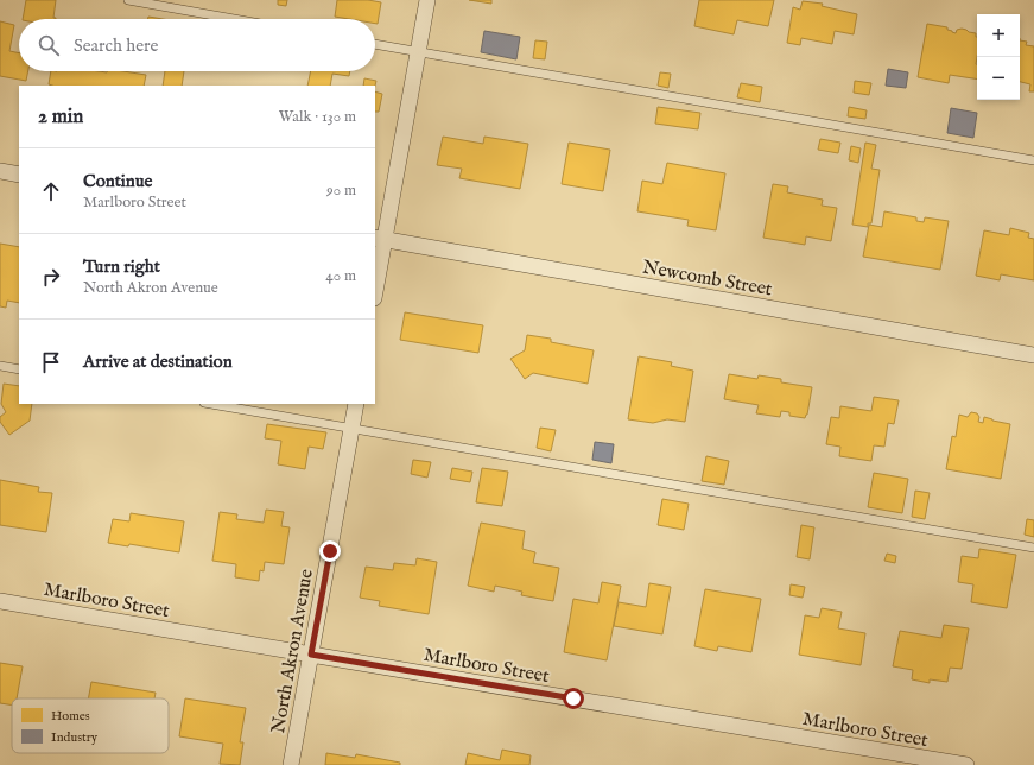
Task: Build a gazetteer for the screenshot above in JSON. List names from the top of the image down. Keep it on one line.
{"streets":{"street":["Newcomb Street","Marlboro Street","North Akron Avenue"]},"crossings":[["Marlboro Street","North Akron Avenue"]],"legend":["Homes","Industry"],"page":{"map_buttons":["+","−"],"search":"Search here","heading":["2 min","Walk · 130 m"],"list":[["Continue","Marlboro Street","90 m"],["Turn right","North Akron Avenue","40 m"],"Arrive at destination"]}}
